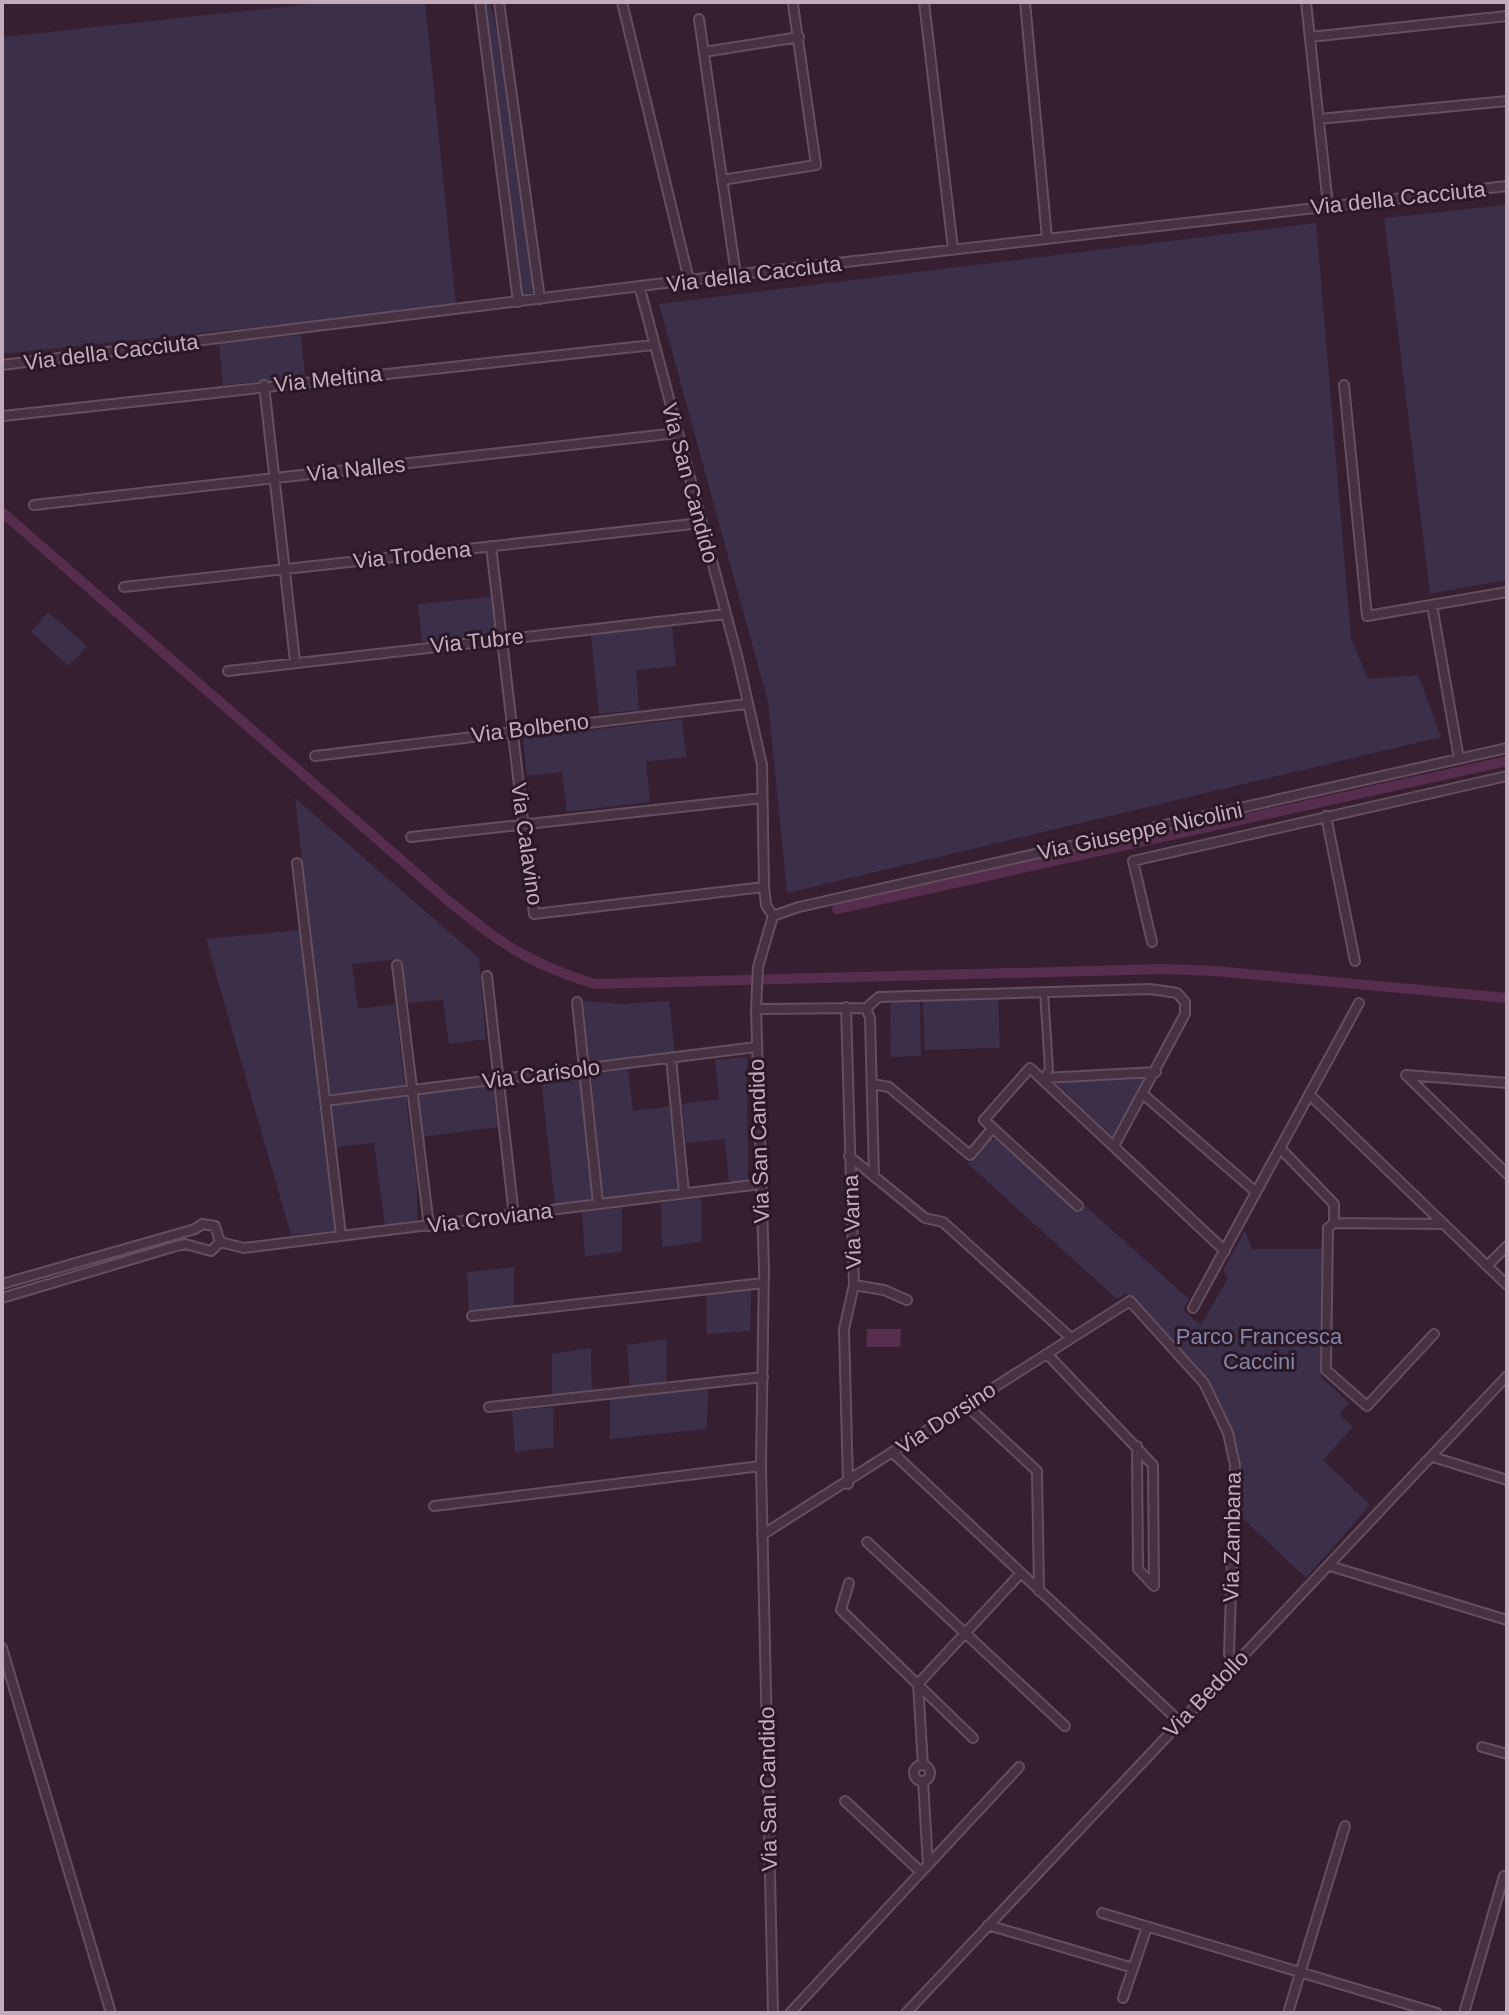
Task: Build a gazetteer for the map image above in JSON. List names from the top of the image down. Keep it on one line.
{"streets":{"street":["Via della Cacciuta","Via Meltina","Via Nalles","Via San Candido","Via Trodena","Via Tubre","Via Bolbeno","Via Giuseppe Nicolini","Via Calavino","Via Carisolo","Via Croviana","Via Varna","Via Dorsino","Via Zambana","Via Bedollo"]},"crossings":[["Via della Cacciuta","Via San Candido"],["Via Meltina","Via San Candido"],["Via Nalles","Via San Candido"],["Via San Candido","Via Trodena"],["Via San Candido","Via Tubre"],["Via San Candido","Via Bolbeno"],["Via San Candido","Via Giuseppe Nicolini"],["Via San Candido","Via Calavino"],["Via San Candido","Via Carisolo"],["Via San Candido","Via Croviana"],["Via San Candido","Via Dorsino"],["Via Trodena","Via Calavino"],["Via Tubre","Via Calavino"],["Via Bolbeno","Via Calavino"],["Via Varna","Via Dorsino"],["Via Dorsino","Via Zambana"],["Via Zambana","Via Bedollo"]],"parks":["Parco Francesca Caccini"]}
